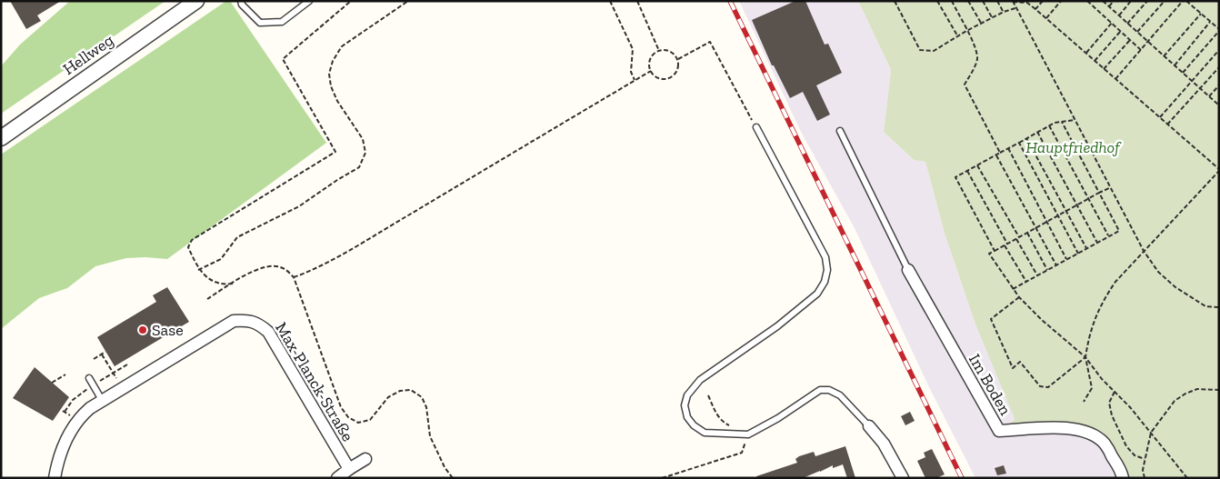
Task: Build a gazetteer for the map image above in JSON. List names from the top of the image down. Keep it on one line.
{"streets":{"street":["Hellweg","Max-Planck-Straße","Im Boden"]},"parks":["Hauptfriedhof"],"places":["Sase"]}
